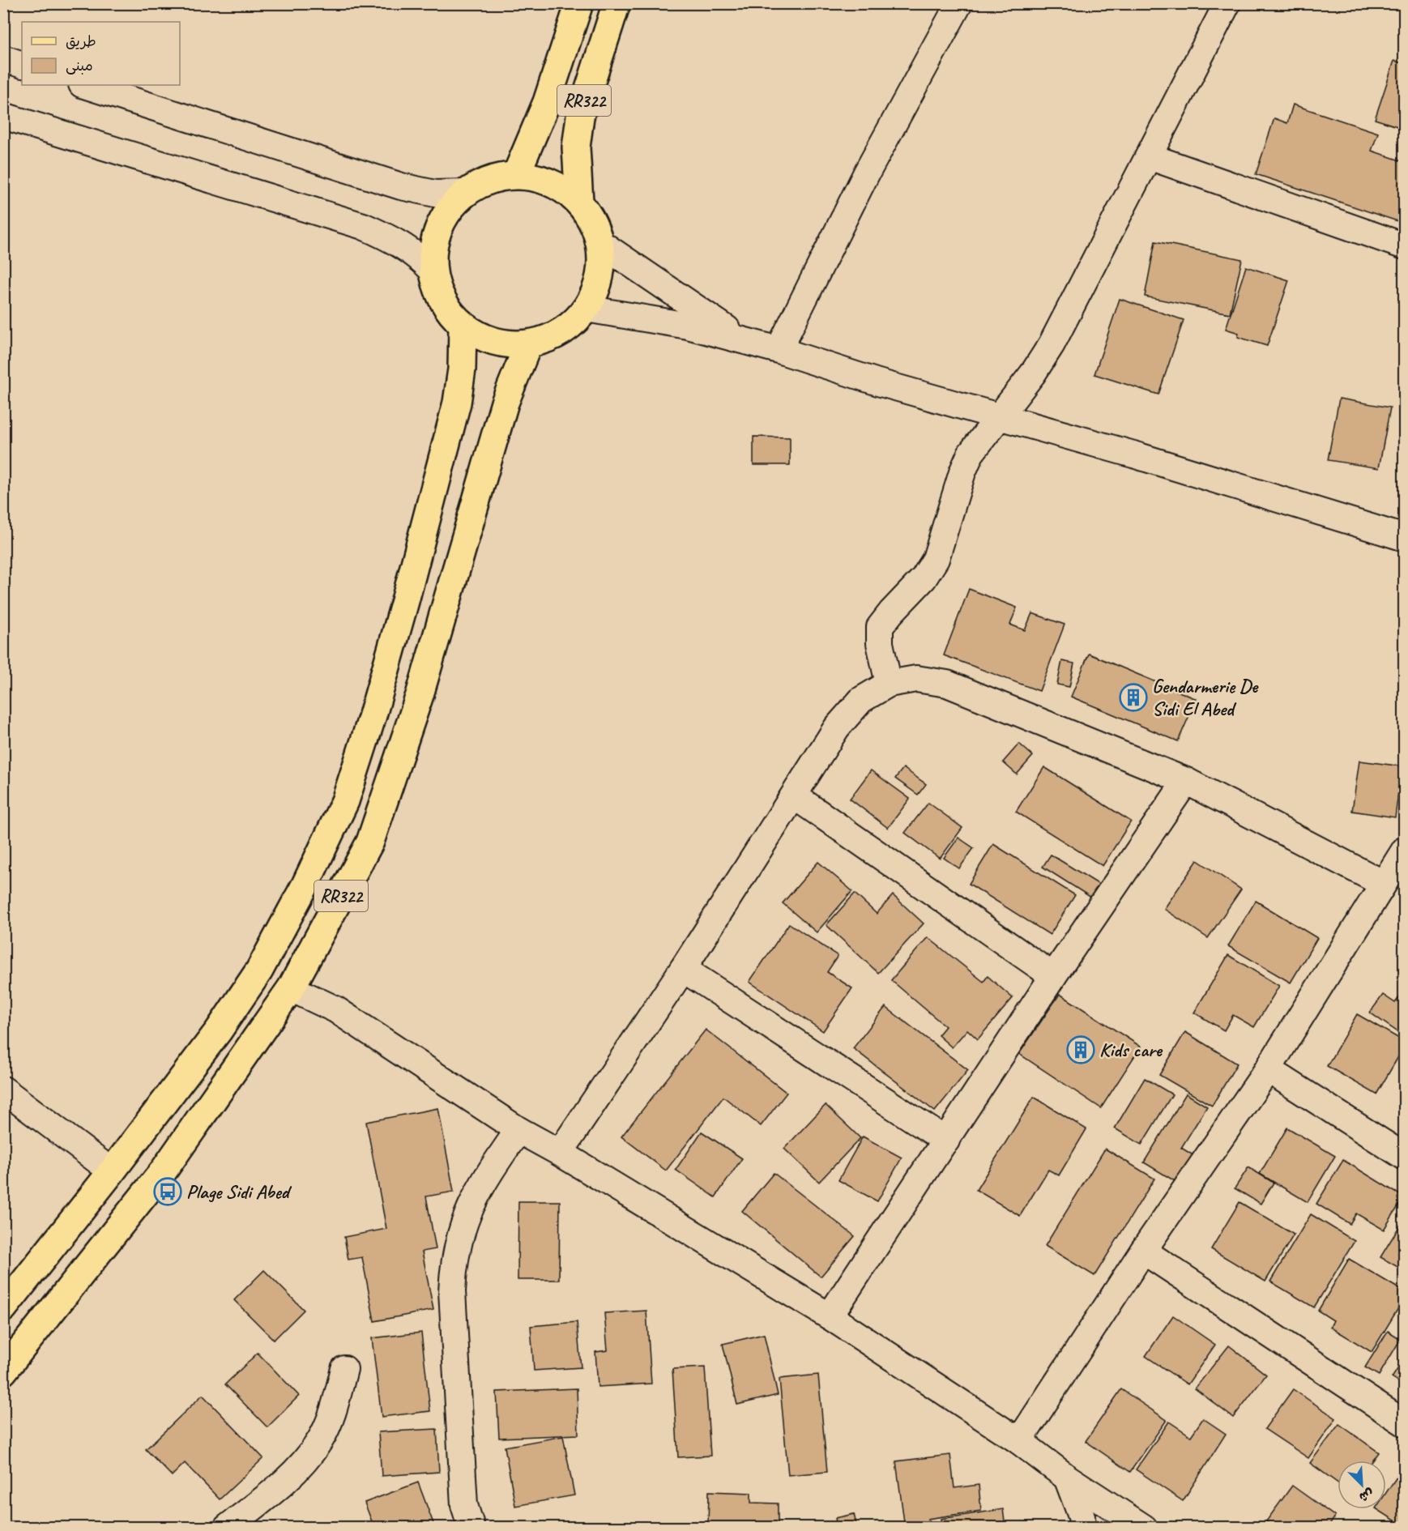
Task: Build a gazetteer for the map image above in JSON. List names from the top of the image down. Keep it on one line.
{"streets":{"main road":["RR322"]},"places":{"building":["Gendarmerie De Sidi El Abed","Kids care"],"bus stop":["Plage Sidi Abed"]},"legend":["طريق","مبنى"],"north":"bottom right"}
